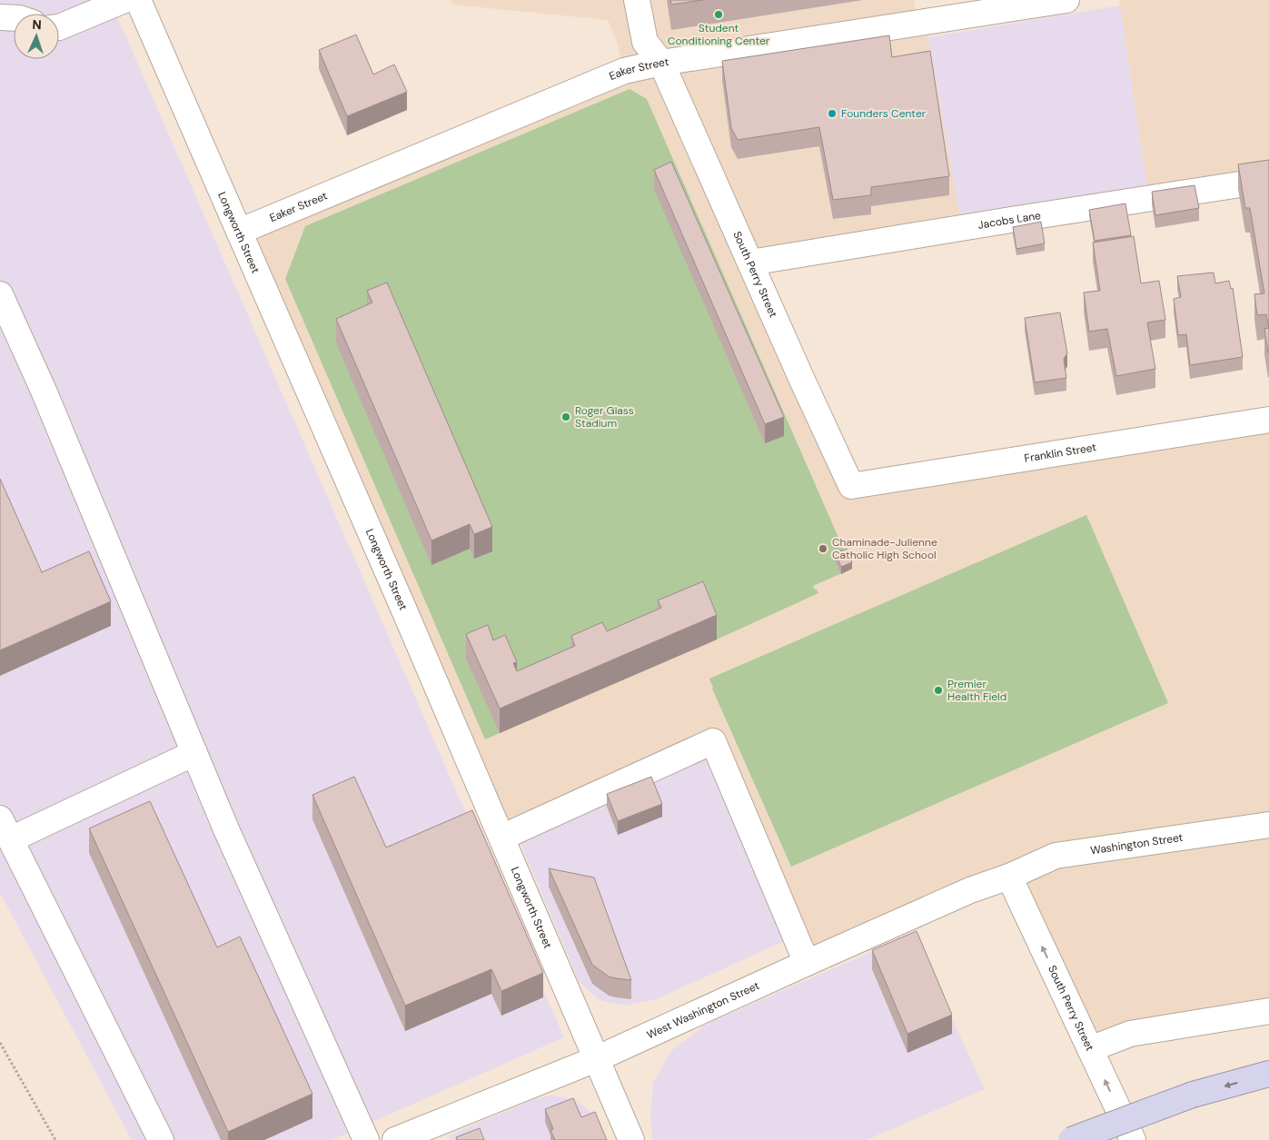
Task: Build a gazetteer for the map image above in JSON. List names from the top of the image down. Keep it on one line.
{"streets":{"street":["Eaker Street","Jacobs Lane","Longworth Street","South Perry Street","Franklin Street","Washington Street","West Washington Street"]},"crossings":[["Eaker Street","Longworth Street"],["Eaker Street","South Perry Street"],["Jacobs Lane","South Perry Street"],["Longworth Street","West Washington Street"],["South Perry Street","Franklin Street"],["South Perry Street","Washington Street"],["South Perry Street","West Washington Street"],["Washington Street","West Washington Street"]],"one_way":["South Perry Street"],"places":["Student Conditioning Center","Founders Center","Roger Glass Stadium","Chaminade-Julienne Catholic High School","Premier Health Field"],"north":"top"}
